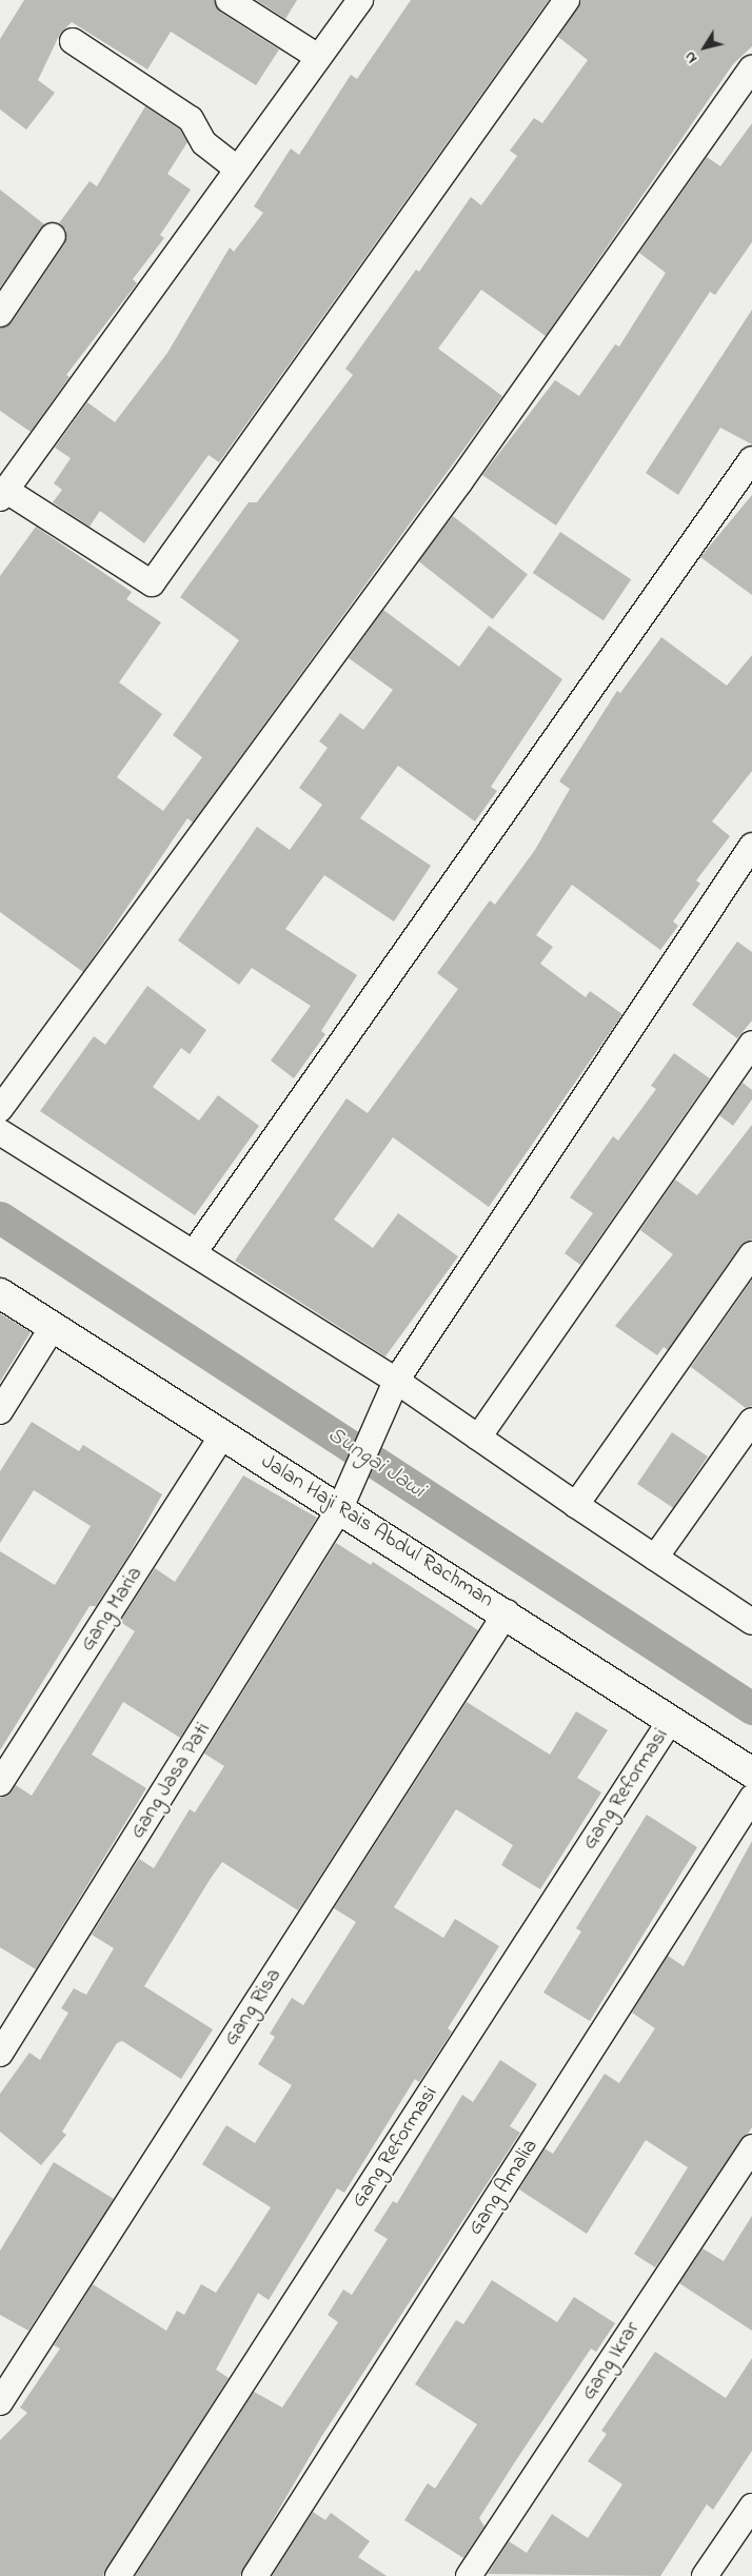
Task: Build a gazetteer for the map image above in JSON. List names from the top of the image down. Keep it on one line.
{"streets":{"street":["Jalan Haji Rais Abdul Rachman","Gang Maria","Gang Jasa Pati","Gang Reformasi","Gang Risa","Gang Amalia","Gang Ikrar"]},"crossings":[["Jalan Haji Rais Abdul Rachman","Gang Maria"],["Jalan Haji Rais Abdul Rachman","Gang Jasa Pati"],["Jalan Haji Rais Abdul Rachman","Gang Reformasi"],["Jalan Haji Rais Abdul Rachman","Gang Risa"]],"water":["Sungai Jawi"],"north":"bottom left"}
